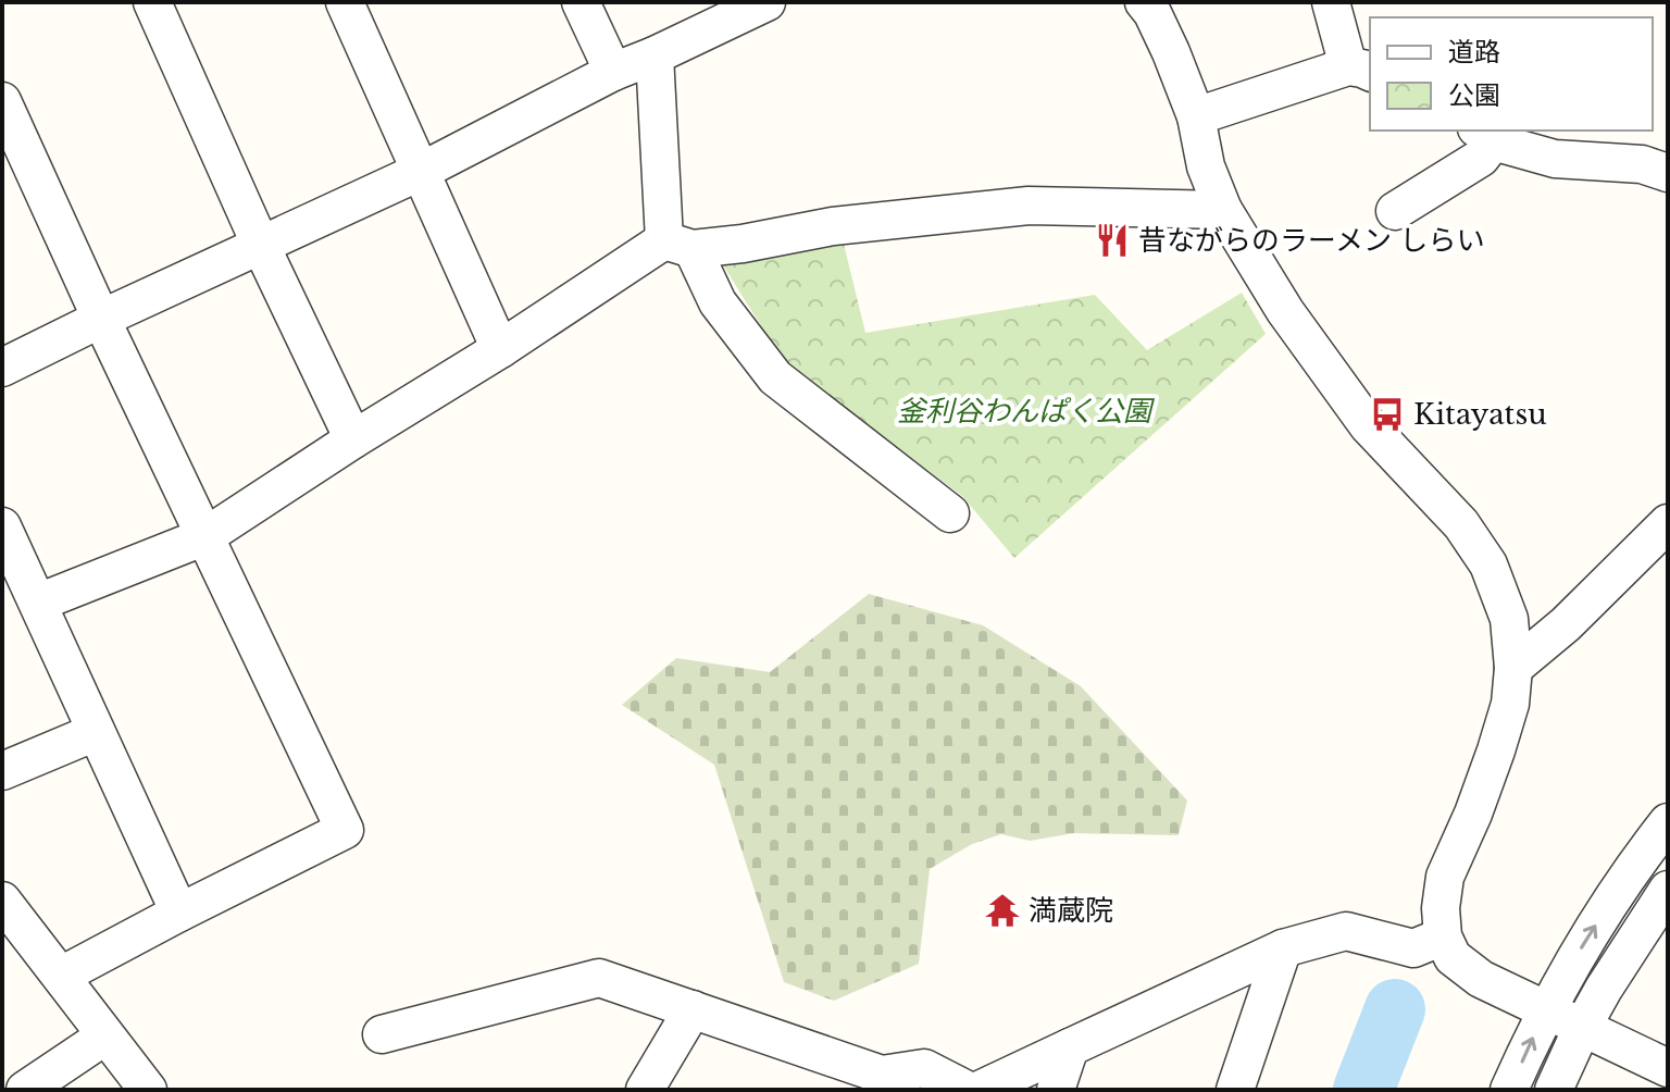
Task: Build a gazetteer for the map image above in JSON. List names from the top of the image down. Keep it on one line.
{"parks":["釜利谷わんぱく公園"],"places":{"restaurant":["昔ながらのラーメン しらい"],"bus stop":["Kitayatsu"],"temple":["満蔵院"]},"legend":["道路","公園"]}
